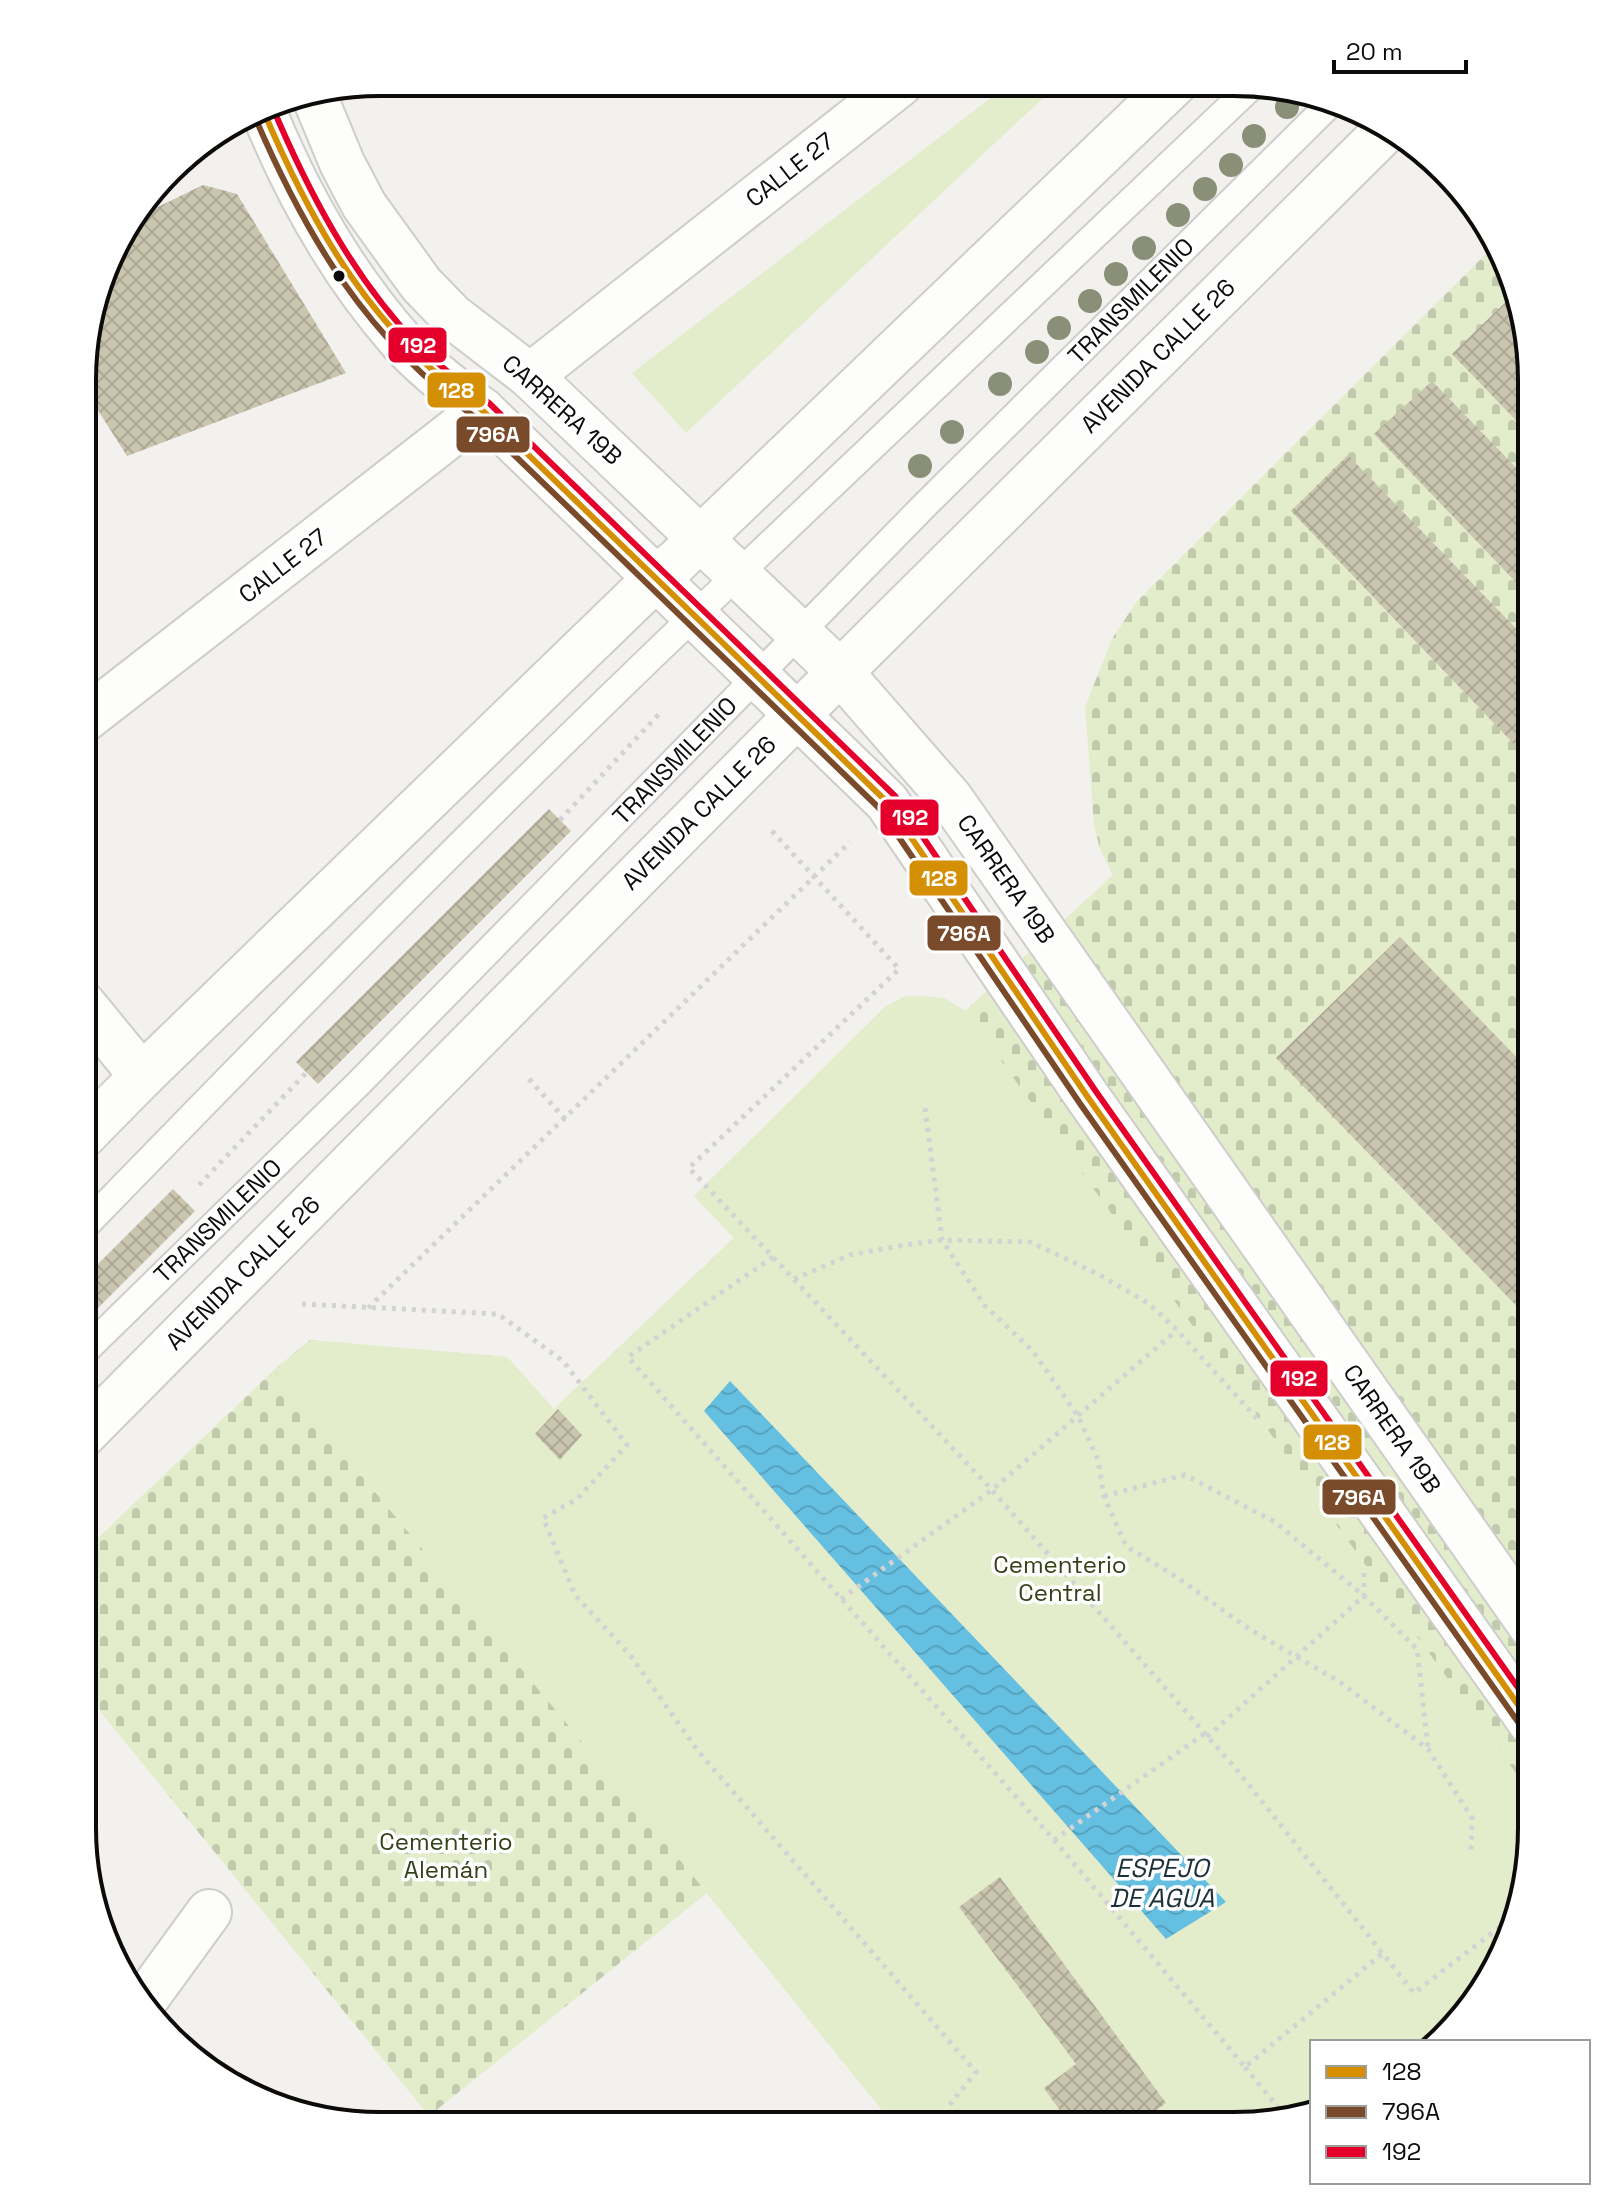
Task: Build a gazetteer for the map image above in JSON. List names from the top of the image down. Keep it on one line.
{"streets":{"main road":["CALLE 27","AVENIDA CALLE 26","CARRERA 19B"],"lane":["TRANSMILENIO"]},"crossings":[["CALLE 27","CARRERA 19B"],["TRANSMILENIO","CARRERA 19B"],["AVENIDA CALLE 26","CARRERA 19B"]],"water":["ESPEJO DE AGUA"],"parks":["Cementerio Central","Cementerio Alemán"],"lines":["transit line 192","transit line 128","transit line 796A"],"legend":["128","796A","192"],"scale_bar":"20 m"}
